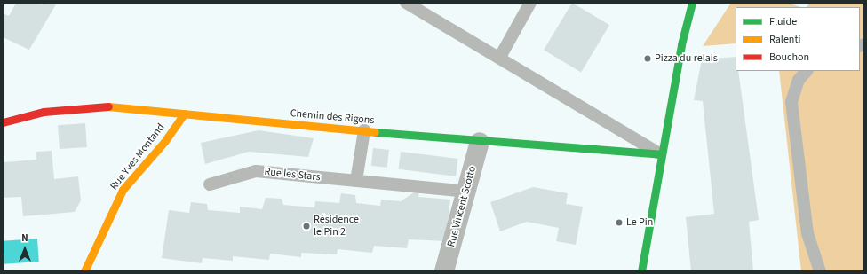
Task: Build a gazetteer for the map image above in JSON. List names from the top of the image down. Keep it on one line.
{"streets":{"street":["Chemin des Rigons","Rue Yves Montand","Rue Vincent Scotto"],"lane":["Rue les Stars"]},"crossings":[["Chemin des Rigons","Rue Yves Montand"],["Chemin des Rigons","Rue Vincent Scotto"],["Rue les Stars","Rue Vincent Scotto"]],"places":["Pizza du relais","Le Pin","Résidence le Pin 2"],"legend":["Fluide","Ralenti","Bouchon"],"north":"top"}
